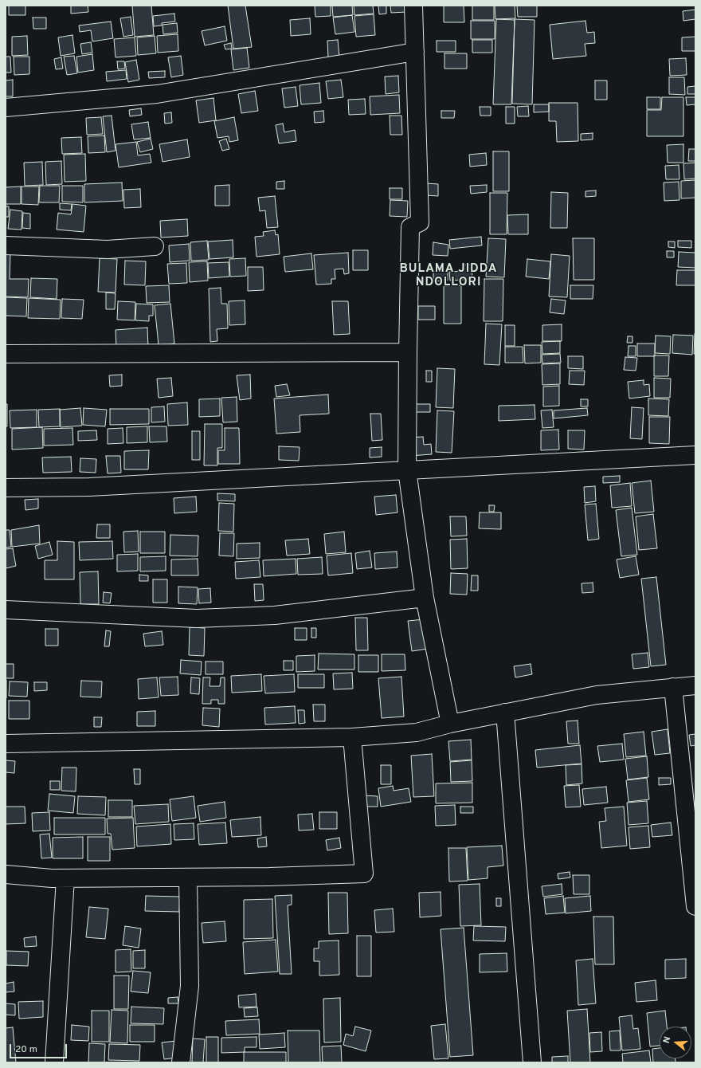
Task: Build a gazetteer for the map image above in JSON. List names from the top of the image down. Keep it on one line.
{"districts":["BULAMA JIDDA NDOLLORI"],"scale_bar":"20 m","north":"left"}
